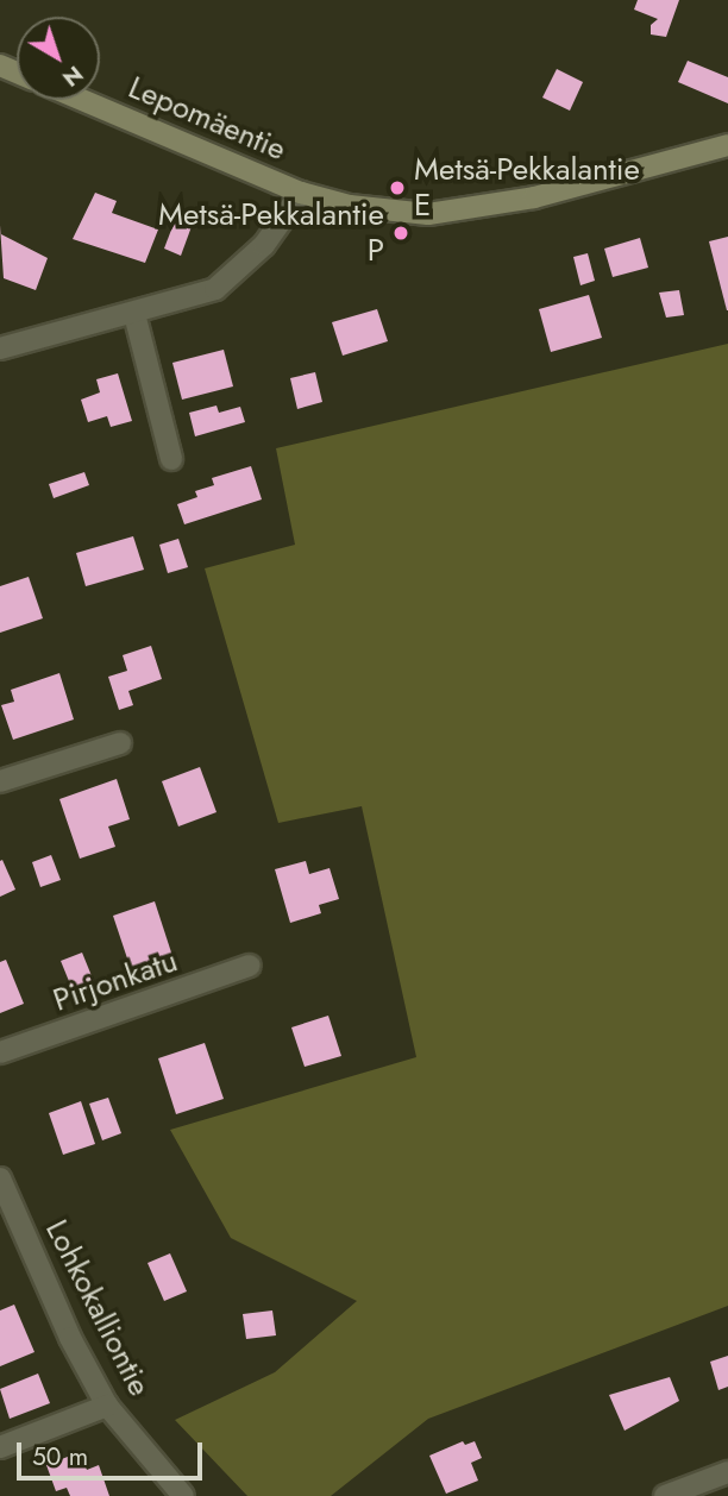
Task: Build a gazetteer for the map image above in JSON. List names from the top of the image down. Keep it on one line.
{"streets":{"street":["Lepomäentie","Pirjonkatu","Lohkokalliontie"]},"places":["Metsä-Pekkalantie E","Metsä-Pekkalantie P"],"scale_bar":"50 m","north":"bottom right"}
